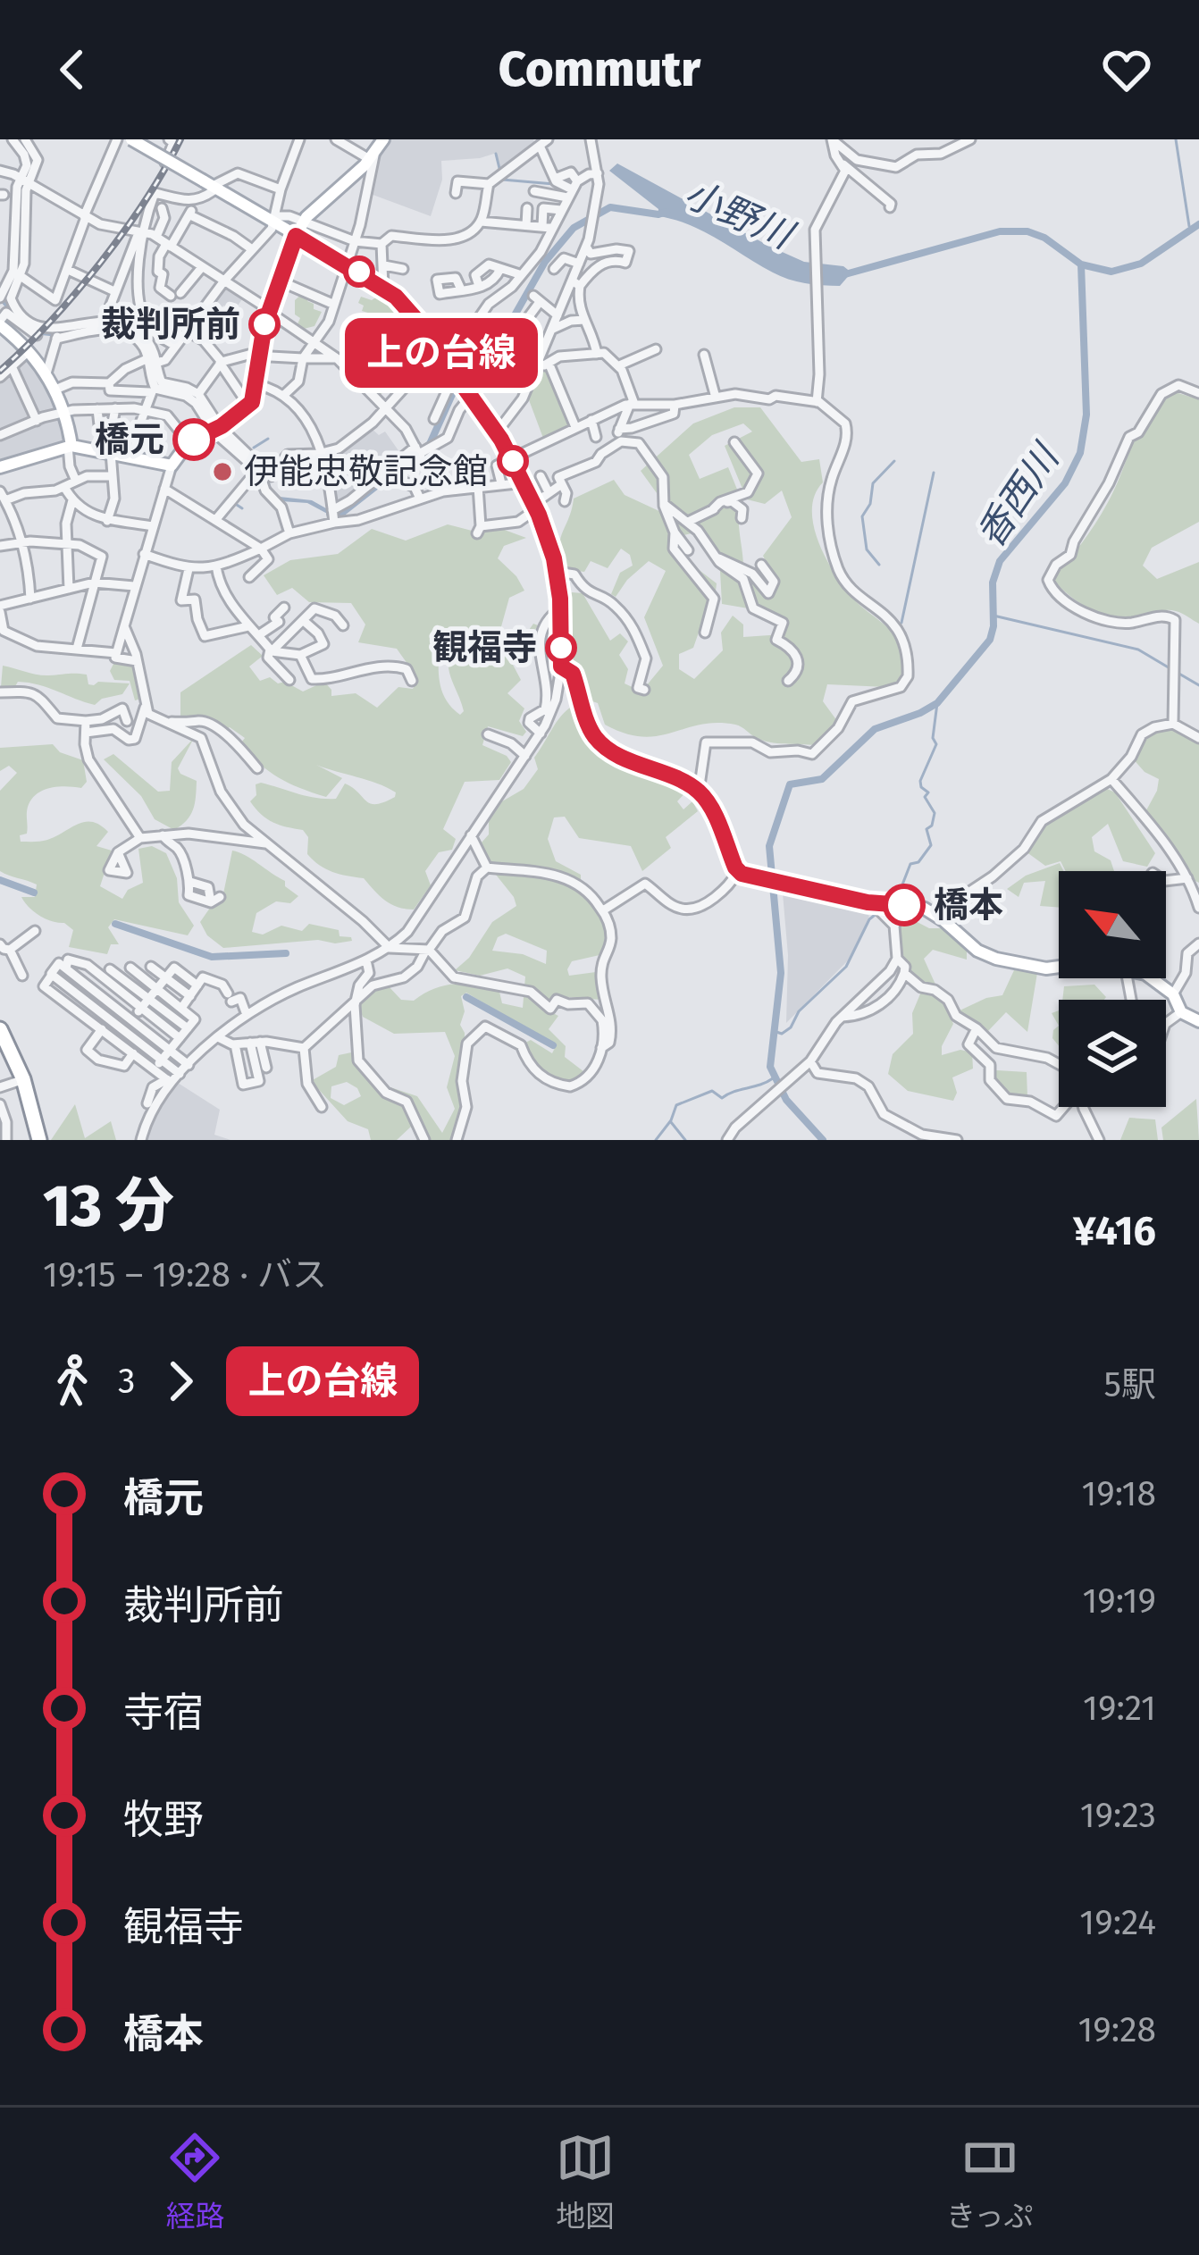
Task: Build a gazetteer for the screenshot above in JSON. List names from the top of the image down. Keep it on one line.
{"water":["小野川","香西川"],"places":["裁判所前","橋元","伊能忠敬記念館","観福寺","橋本"],"lines":["bus line 上の台線"],"north":"top left","page":{"header":"Commutr","on_map":"上の台線","heading":["13 分","19:15 – 19:28 · バス","¥416"],"legs":["3","上の台線","5駅"],"list":[{"name":"橋元","value":"19:18"},{"name":"裁判所前","value":"19:19"},{"name":"寺宿","value":"19:21"},{"name":"牧野","value":"19:23"},{"name":"観福寺","value":"19:24"},{"name":"橋本","value":"19:28"}],"tabs":["経路","地図","きっぷ"]}}
